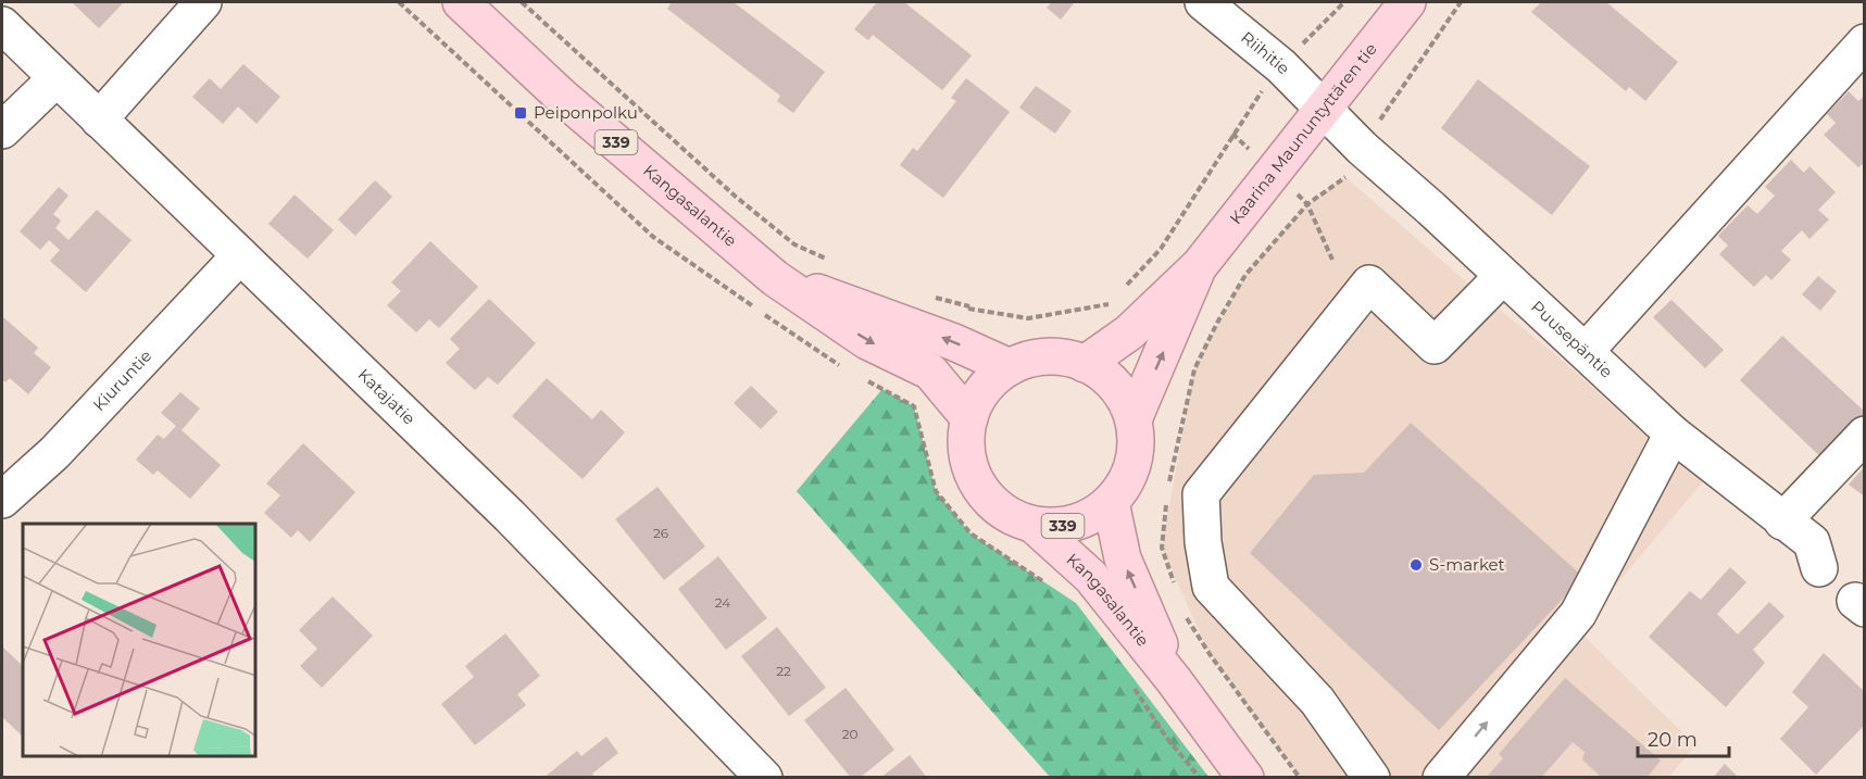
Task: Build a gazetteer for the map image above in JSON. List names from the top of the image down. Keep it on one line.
{"streets":{"main road":["Kaarina Maununtyttären tie","339","Kangasalantie"],"street":["Riihitie","Puusepäntie","Kiuruntie","Katajatie"]},"crossings":[["Riihitie","Kaarina Maununtyttären tie"],["Riihitie","Puusepäntie"],["Kaarina Maununtyttären tie","339"],["Kaarina Maununtyttären tie","Kangasalantie"],["Kaarina Maununtyttären tie","Puusepäntie"],["339","Kangasalantie"],["Kiuruntie","Katajatie"]],"places":{"transit":["Peiponpolku"],"other":["S-market"]},"house_numbers":["26","24","22","20"],"scale_bar":"20 m"}
